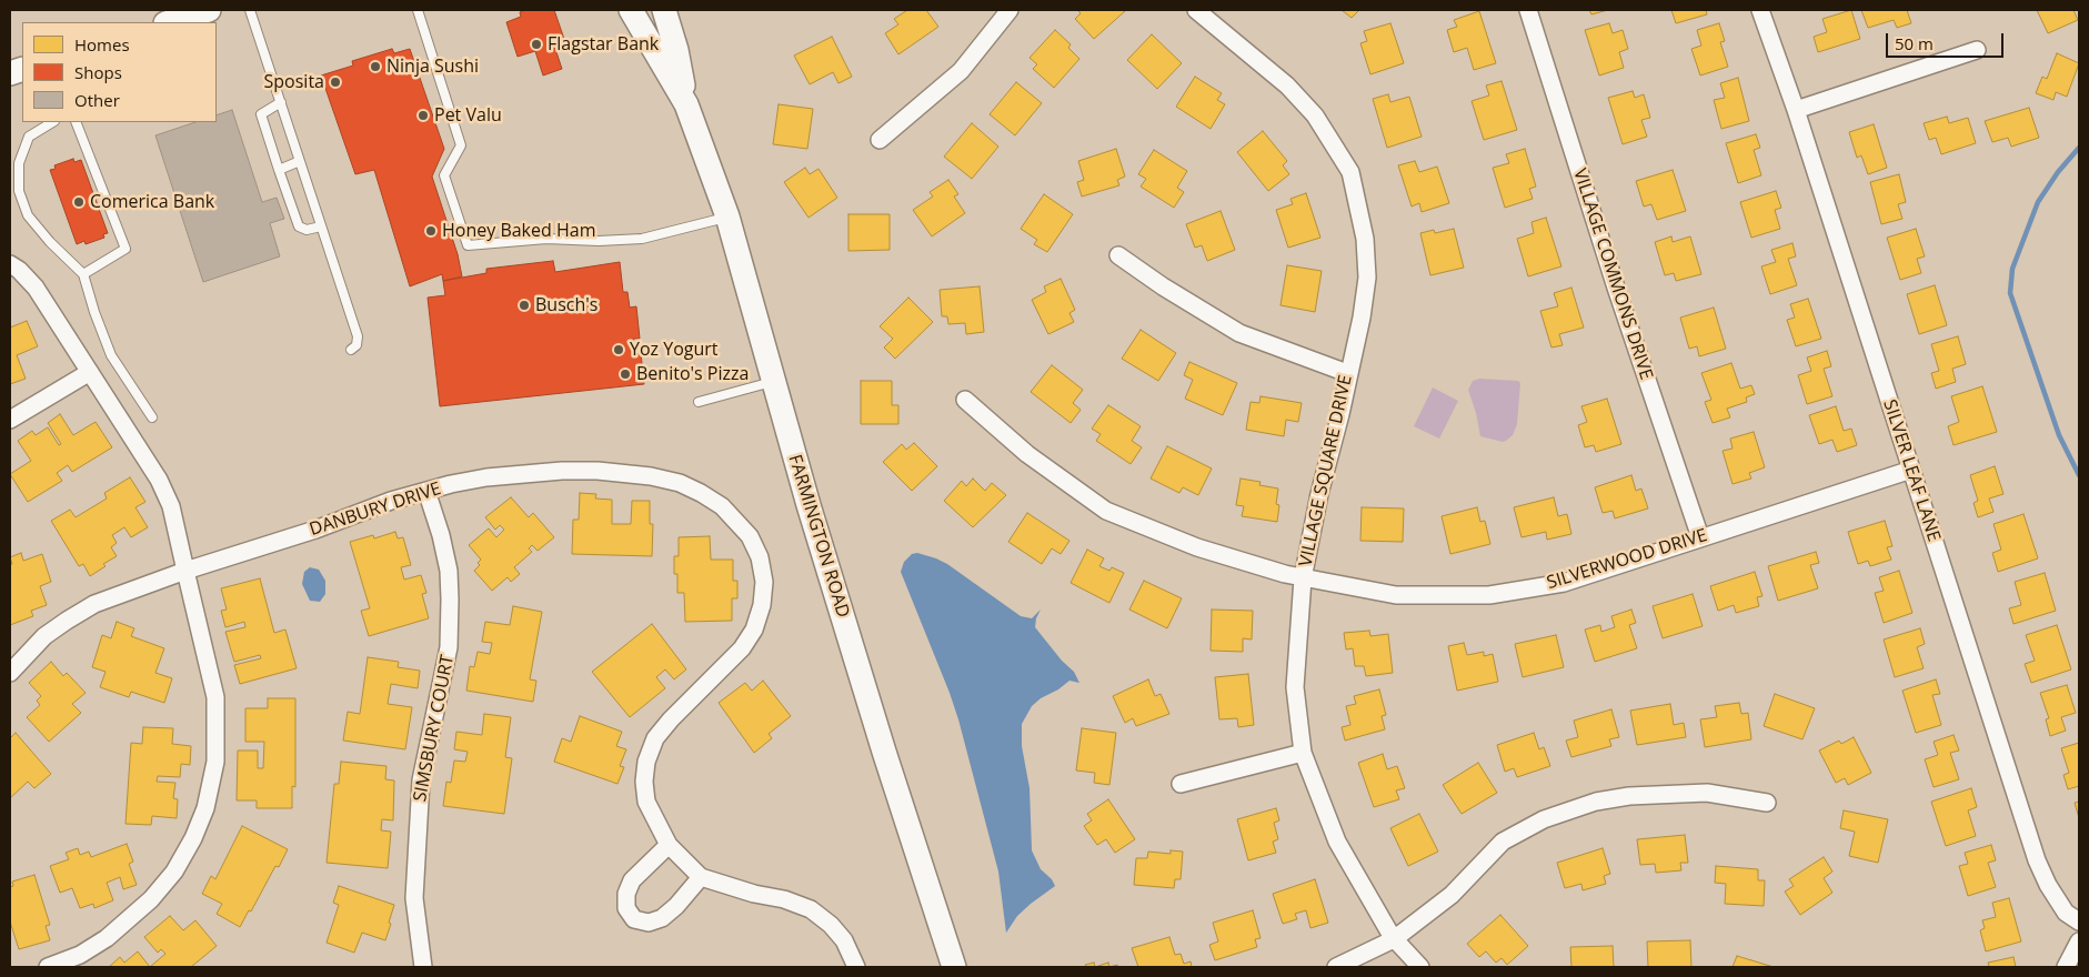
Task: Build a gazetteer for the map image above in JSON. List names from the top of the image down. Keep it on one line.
{"streets":{"street":["VILLAGE COMMONS DRIVE","VILLAGE SQUARE DRIVE","SILVER LEAF LANE","DANBURY DRIVE","FARMINGTON ROAD","SILVERWOOD DRIVE","SIMSBURY COURT"]},"crossings":[["VILLAGE COMMONS DRIVE","SILVERWOOD DRIVE"],["VILLAGE SQUARE DRIVE","SILVERWOOD DRIVE"],["SILVER LEAF LANE","SILVERWOOD DRIVE"],["DANBURY DRIVE","SIMSBURY COURT"]],"places":["Flagstar Bank","Ninja Sushi","Sposita","Pet Valu","Comerica Bank","Honey Baked Ham","Busch's","Yoz Yogurt","Benito's Pizza"],"legend":["Homes","Shops","Other"],"scale_bar":"50 m"}
